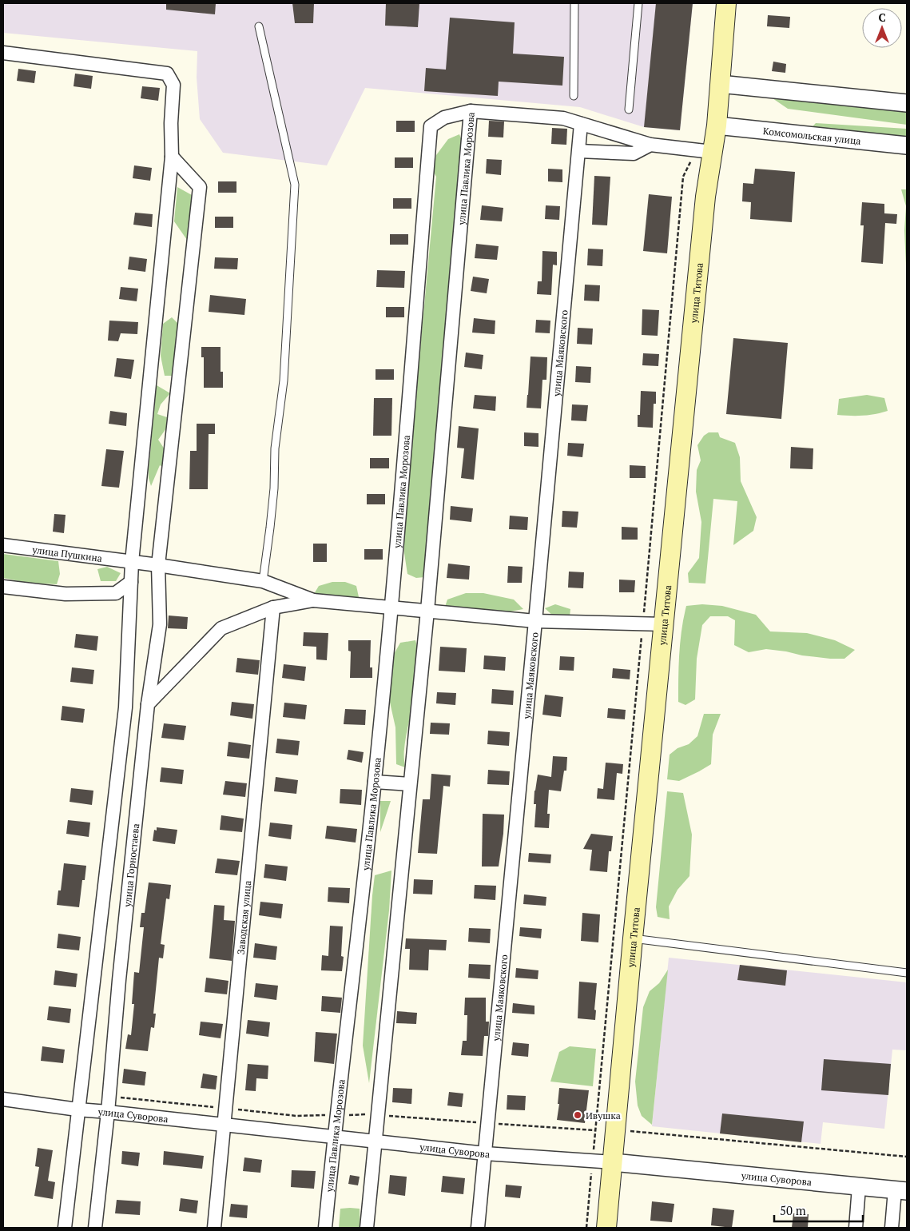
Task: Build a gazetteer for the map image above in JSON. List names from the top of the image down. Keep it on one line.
{"streets":{"main road":["улица Титова"],"street":["Комсомольская улица","улица Павлика Морозова","улица Маяковского","улица Пушкина","улица Горностаева","Заводская улица","улица Суворова"]},"crossings":[["Комсомольская улица","улица Титова"],["улица Павлика Морозова","улица Суворова"],["улица Титова","улица Суворова"],["улица Маяковского","улица Суворова"],["улица Пушкина","улица Горностаева"],["улица Горностаева","улица Суворова"],["Заводская улица","улица Суворова"]],"places":["Ивушка"],"scale_bar":"50 m","north":"top"}
